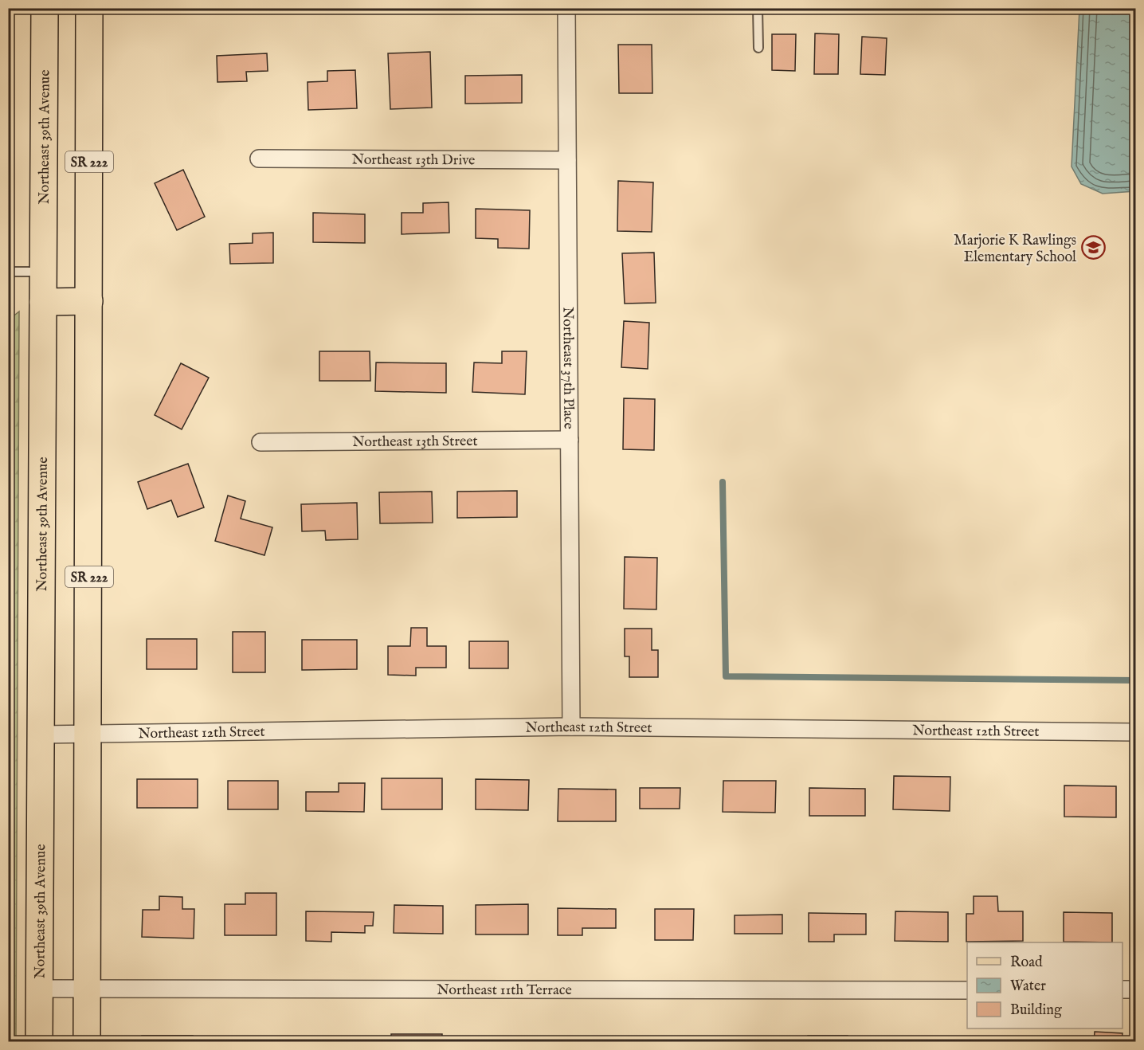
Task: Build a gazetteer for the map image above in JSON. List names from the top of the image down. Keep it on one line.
{"streets":{"main road":["Northeast 39th Avenue","SR 222"],"street":["Northeast 13th Drive","Northeast 37th Place","Northeast 13th Street","Northeast 12th Street","Northeast 11th Terrace"]},"crossings":[["Northeast 39th Avenue","Northeast 12th Street"],["Northeast 39th Avenue","Northeast 11th Terrace"],["Northeast 13th Drive","Northeast 37th Place"],["SR 222","Northeast 12th Street"],["SR 222","Northeast 11th Terrace"],["Northeast 37th Place","Northeast 13th Street"],["Northeast 37th Place","Northeast 12th Street"]],"places":{"school or university":["Marjorie K Rawlings Elementary School"]},"legend":["Road","Water","Building"]}
